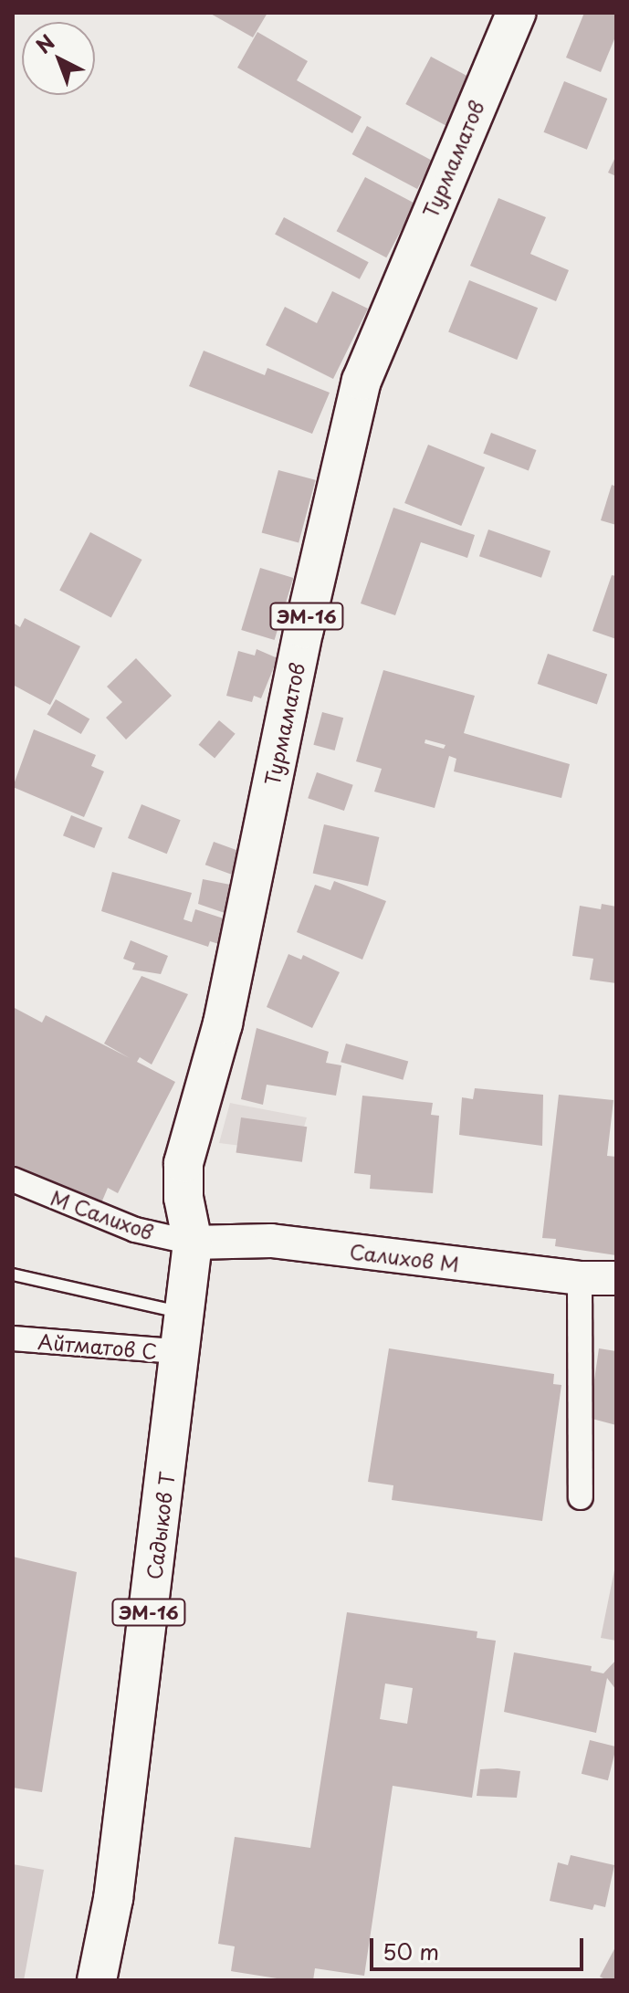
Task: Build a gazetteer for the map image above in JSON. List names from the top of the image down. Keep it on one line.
{"streets":{"highway":["Турмаматов","ЭМ-16","Садыков Т"],"main road":["Салихов М"],"street":["М Салихов","Айтматов С"]},"crossings":[["Турмаматов","М Салихов"],["Турмаматов","Салихов М"],["Турмаматов","Садыков Т"],["М Салихов","Салихов М"],["М Салихов","Садыков Т"],["Салихов М","Садыков Т"],["Айтматов С","Садыков Т"]],"scale_bar":"50 m","north":"top left"}
